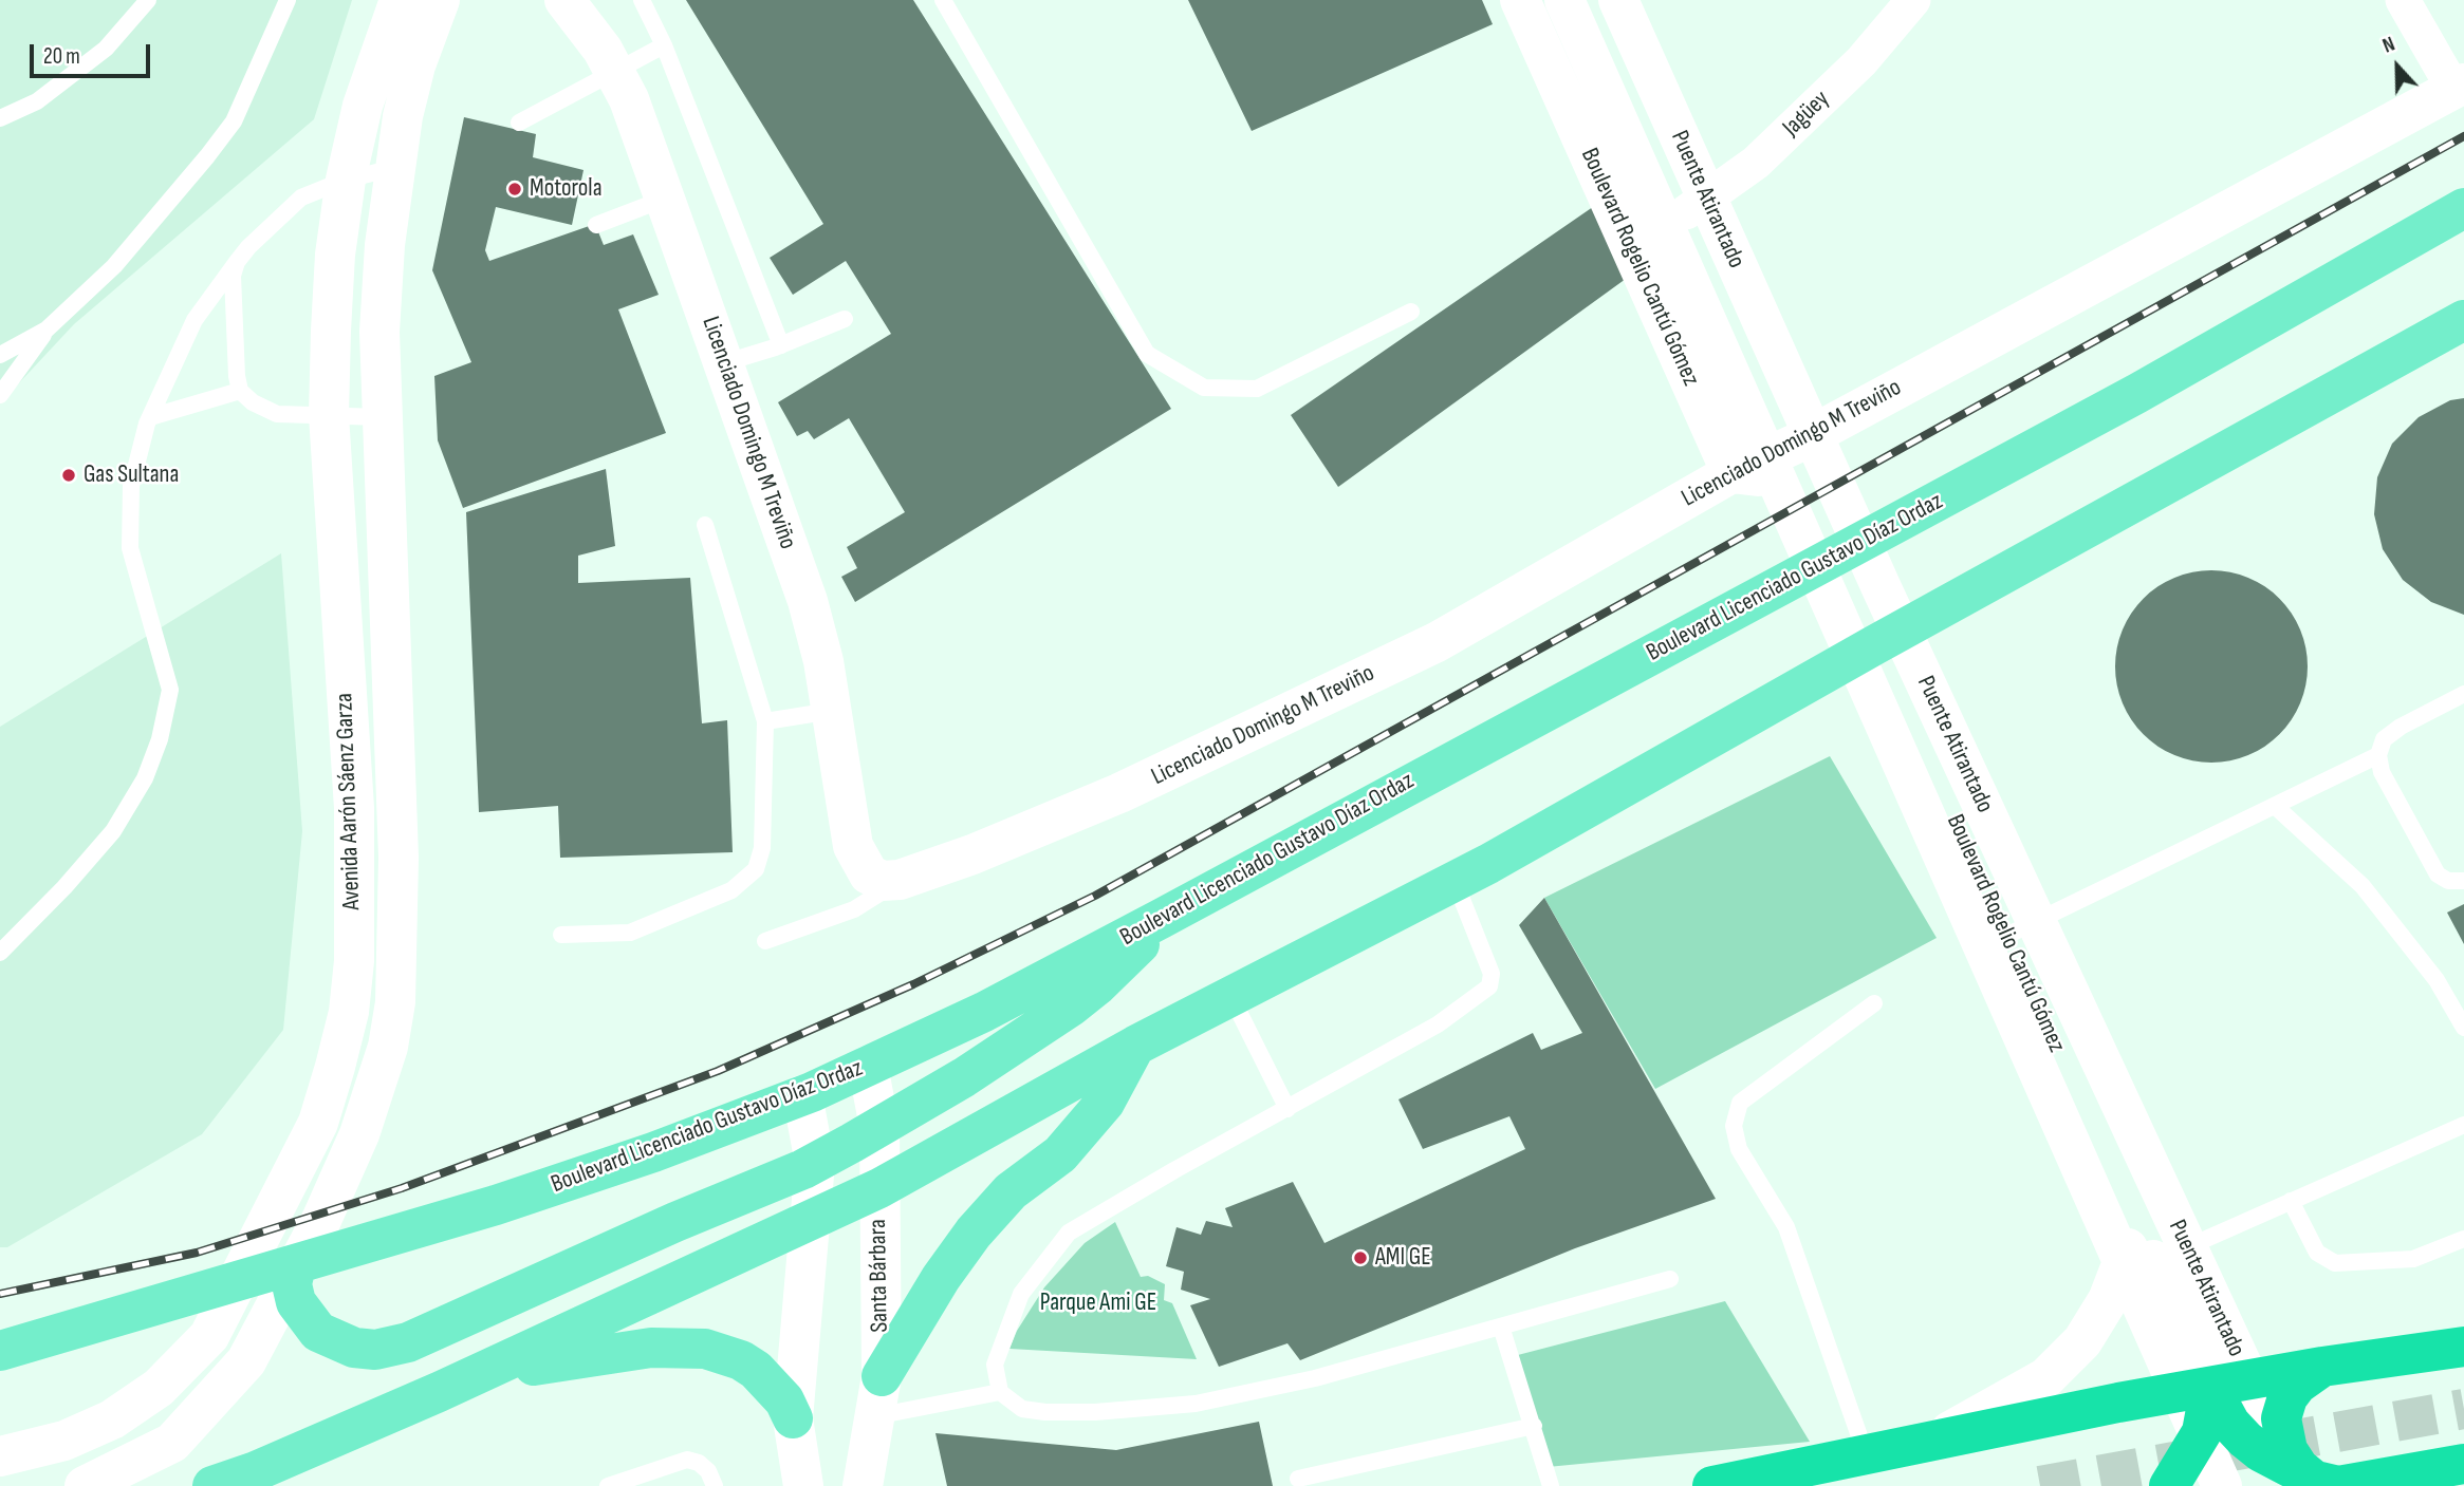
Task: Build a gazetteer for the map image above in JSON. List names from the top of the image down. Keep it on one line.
{"streets":{"main road":["Puente Atirantado","Boulevard Rogelio Cantú Gómez","Licenciado Domingo M Treviño","Boulevard Licenciado Gustavo Díaz Ordaz","Avenida Aarón Sáenz Garza","Santa Bárbara"],"street":["Jagüey"]},"crossings":[["Jagüey","Boulevard Rogelio Cantú Gómez"],["Boulevard Rogelio Cantú Gómez","Licenciado Domingo M Treviño"],["Boulevard Rogelio Cantú Gómez","Boulevard Licenciado Gustavo Díaz Ordaz"],["Boulevard Licenciado Gustavo Díaz Ordaz","Santa Bárbara"]],"parks":["Parque Ami GE"],"places":["Motorola","Gas Sultana","AMI GE"],"scale_bar":"20 m","north":"top"}
